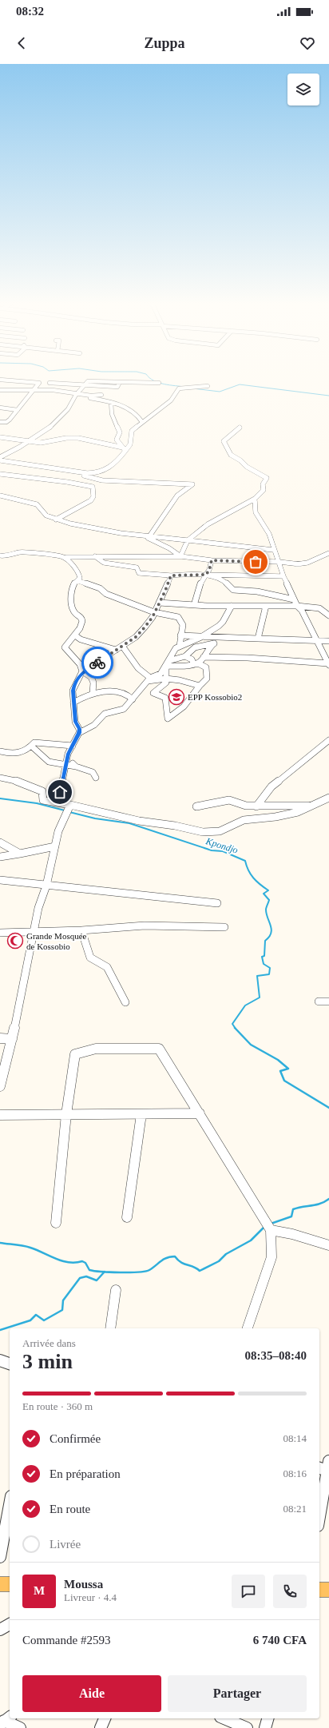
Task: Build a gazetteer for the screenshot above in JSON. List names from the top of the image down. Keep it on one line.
{"water":["Kpondjo"],"places":{"school or university":["EPP Kossobio2"],"mosque":["Grande Mosquée de Kossobio"]},"page":{"status":"08:32","header":"Zuppa","heading":["3 min","Arrivée dans","08:35–08:40"],"panel":["Moussa","Livreur · 4.4","Commande #2593","6 740 CFA"],"bar":"En route · 360 m","list":[["Confirmée","08:14"],["En préparation","08:16"],["En route","08:21"],"Livrée"],"round":"M","buttons":["Aide","Partager"]}}
